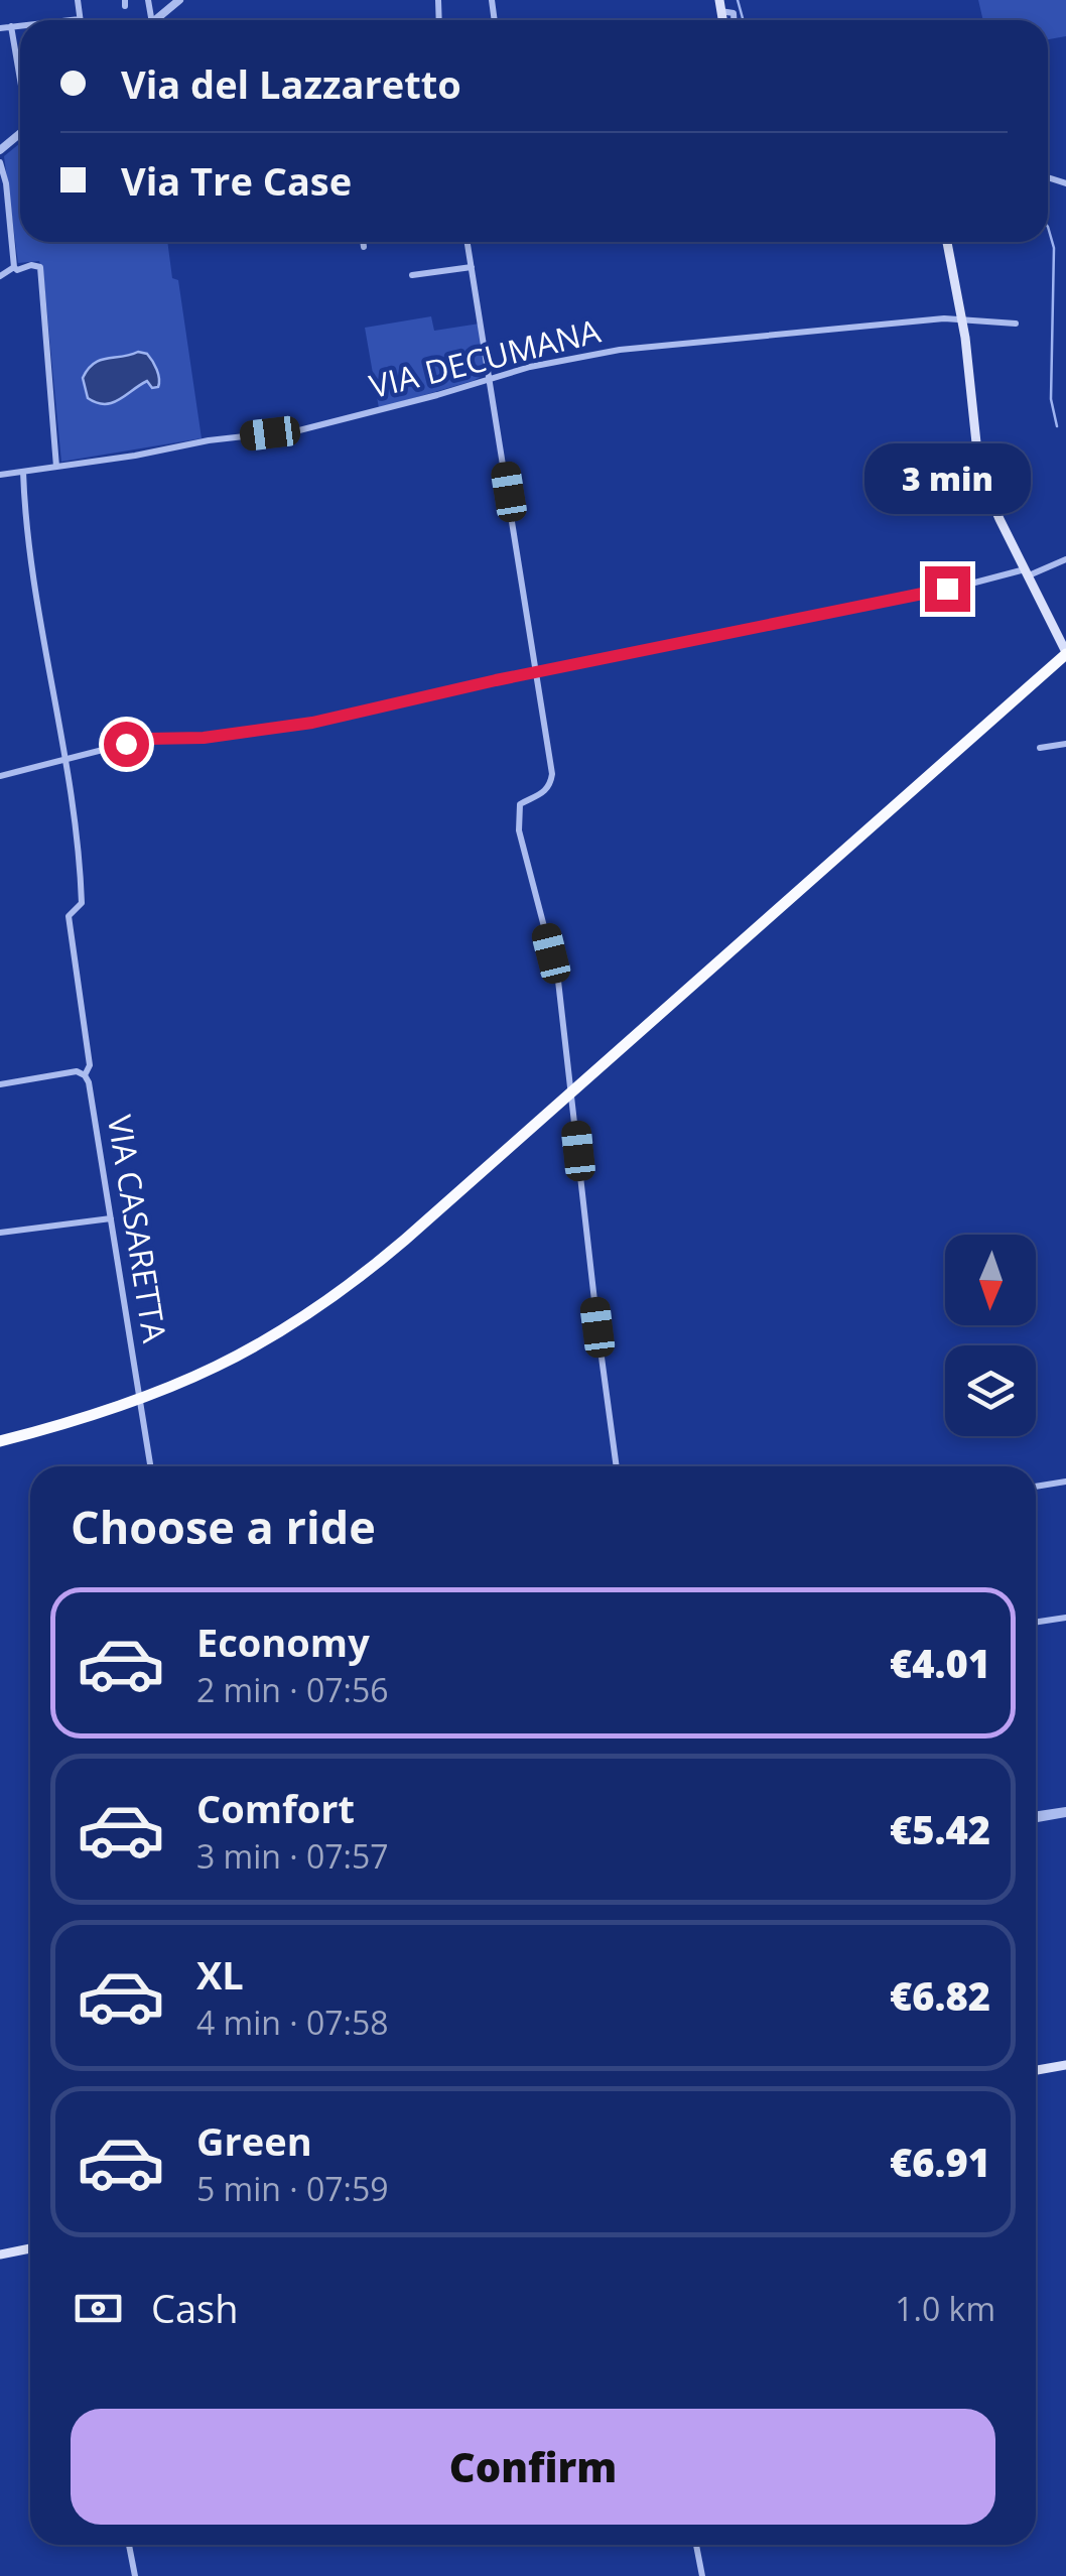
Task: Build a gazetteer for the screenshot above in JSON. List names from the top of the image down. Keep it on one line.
{"streets":{"street":["VIA DECUMANA","VIA CASARETTA"]},"north":"bottom","page":{"banner":["Via del Lazzaretto","Via Tre Case"],"bubble":"3 min","heading":"Choose a ride","list":[{"name":"Economy","note":"2 min · 07:56","value":"€4.01"},{"name":"Comfort","note":"3 min · 07:57","value":"€5.42"},{"name":"XL","note":"4 min · 07:58","value":"€6.82"},{"name":"Green","note":"5 min · 07:59","value":"€6.91"}],"pay":["Cash","1.0 km"],"buttons":"Confirm"}}
